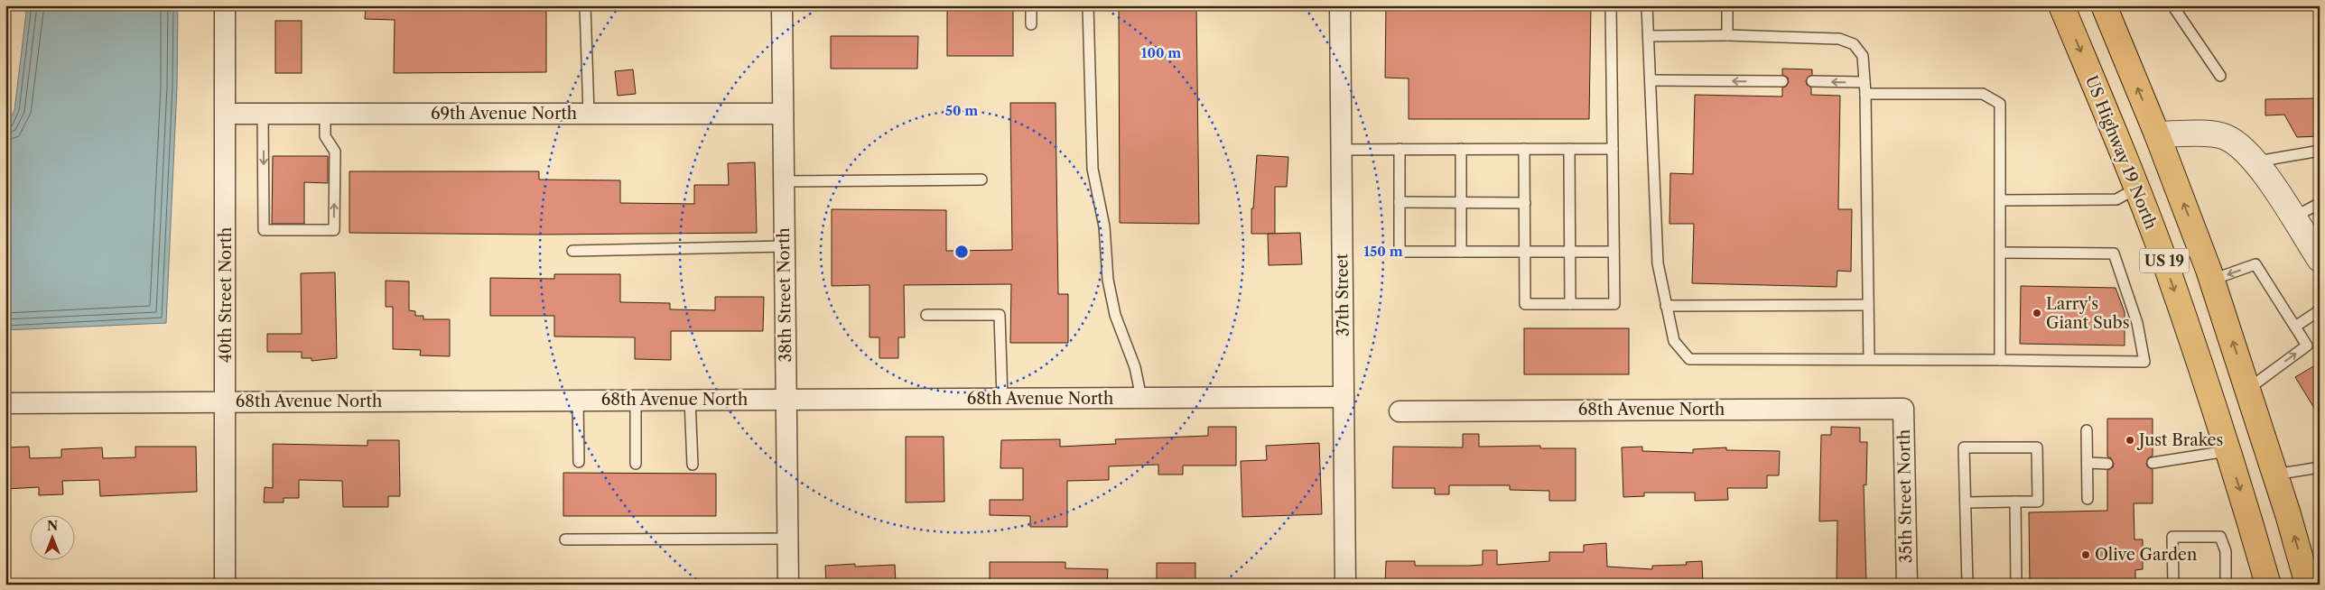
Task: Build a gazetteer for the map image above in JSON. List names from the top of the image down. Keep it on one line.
{"streets":{"highway":["US Highway 19 North","US 19"],"street":["69th Avenue North","40th Street North","38th Street North","37th Street","68th Avenue North","35th Street North"]},"crossings":[["69th Avenue North","40th Street North"],["69th Avenue North","38th Street North"],["40th Street North","68th Avenue North"],["38th Street North","68th Avenue North"],["37th Street","68th Avenue North"],["68th Avenue North","35th Street North"]],"places":["Larry's Giant Subs","Just Brakes","Olive Garden"],"north":"top","rings":["100 m","50 m","150 m"]}
